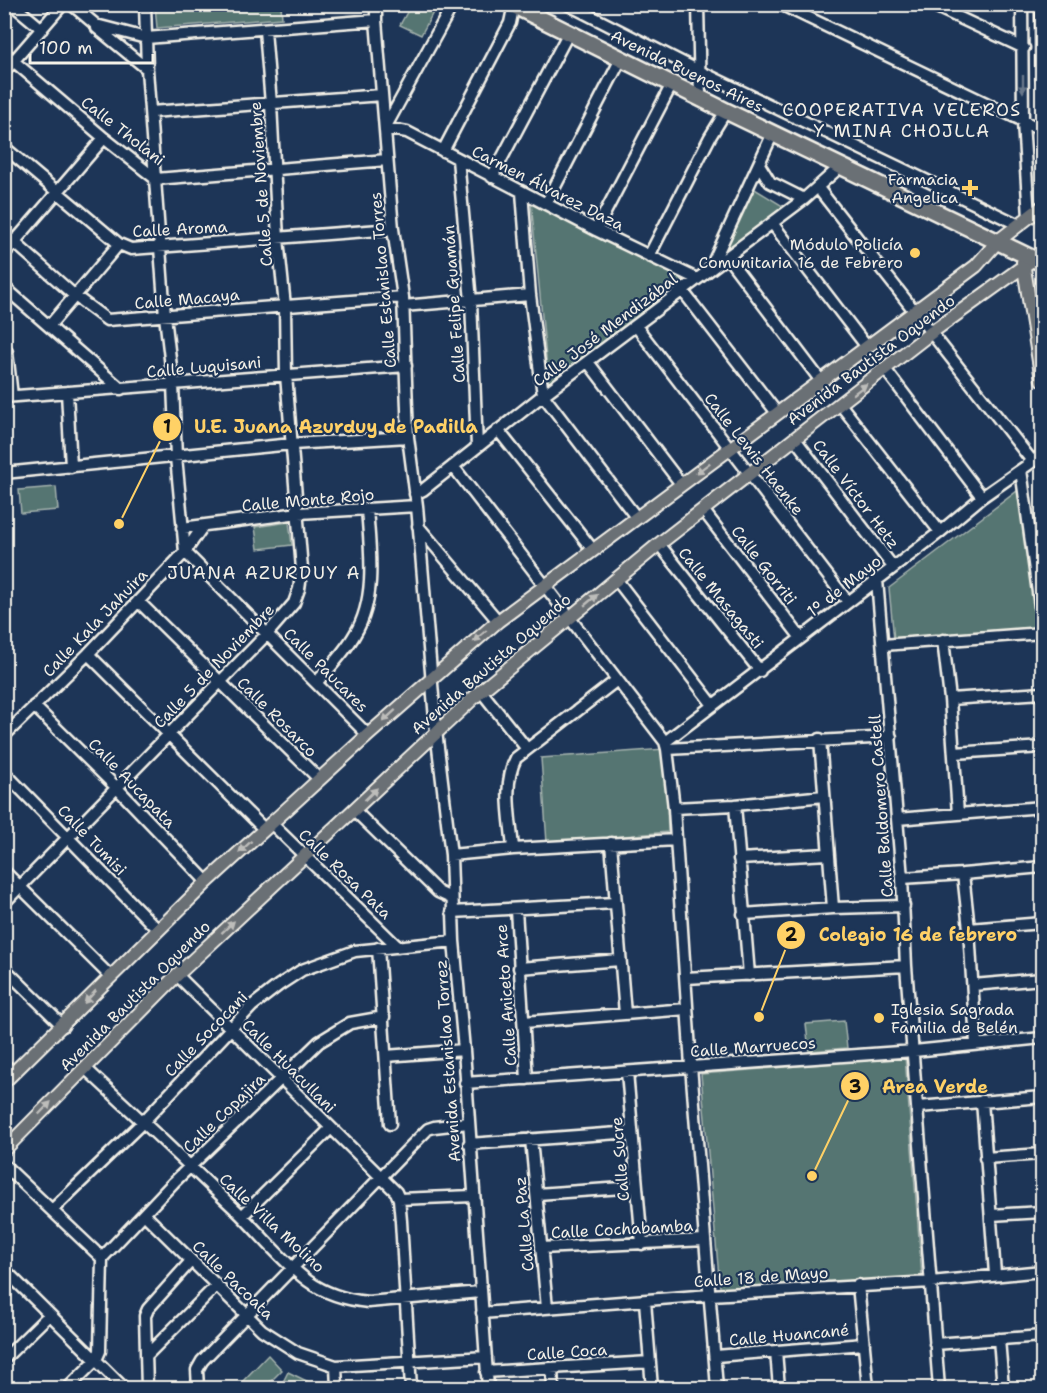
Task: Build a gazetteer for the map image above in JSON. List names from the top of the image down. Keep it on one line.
{"streets":{"highway":["Avenida Buenos Aires"],"main road":["Avenida Bautista Oquendo"],"street":["Calle Tholani","Calle 5 de Noviembre","Carmen Álvarez Daza","Calle Aroma","Calle Estanislao Torres","Calle Macaya","Calle Felipe Guamán","Calle José Mendizábal","Calle Luquisani","Calle Lewis Haenke","Calle Víctor Hetz","Calle Monte Rojo","Calle Gorriti","1º de Mayo","Calle Masagasti","Calle Kala Jahuira","Calle Paucares","Calle Rosarco","Calle Aucapata","Calle Baldomero Castell","Calle Tumisi","Calle Rosa Pata","Calle Aniceto Arce","Calle Sococani","Calle Marruecos","Avenida Estanislao Torrez","Calle Huacullani","Calle Copajira","Calle Sucre","Calle Villa Molino","Calle La Paz","Calle Cochabamba","Calle 18 de Mayo","Calle Pacoata","Calle Huancané","Calle Coca"]},"crossings":[["Avenida Buenos Aires","Calle José Mendizábal"],["Avenida Buenos Aires","Avenida Bautista Oquendo"],["Calle Tholani","Calle 5 de Noviembre"],["Calle Tholani","Calle Estanislao Torres"],["Calle 5 de Noviembre","Calle Aroma"],["Calle 5 de Noviembre","Calle Macaya"],["Calle 5 de Noviembre","Calle Luquisani"],["Calle 5 de Noviembre","Calle Monte Rojo"],["Calle 5 de Noviembre","Calle Paucares"],["Calle 5 de Noviembre","Calle Rosarco"],["Calle 5 de Noviembre","Calle Aucapata"],["Calle 5 de Noviembre","Calle Tumisi"],["Calle 5 de Noviembre","Calle Rosa Pata"],["Carmen Álvarez Daza","Calle Estanislao Torres"],["Carmen Álvarez Daza","Calle Felipe Guamán"],["Carmen Álvarez Daza","Calle José Mendizábal"],["Calle Aroma","Calle Estanislao Torres"],["Calle Estanislao Torres","Calle Macaya"],["Calle Estanislao Torres","Calle José Mendizábal"],["Calle Estanislao Torres","Avenida Bautista Oquendo"],["Calle Estanislao Torres","Calle Luquisani"],["Calle Estanislao Torres","Calle Monte Rojo"],["Calle Estanislao Torres","Avenida Estanislao Torrez"],["Calle Macaya","Calle Felipe Guamán"],["Calle Felipe Guamán","Calle José Mendizábal"],["Calle José Mendizábal","Calle Lewis Haenke"],["Avenida Bautista Oquendo","Calle Lewis Haenke"],["Avenida Bautista Oquendo","Calle Víctor Hetz"],["Avenida Bautista Oquendo","Calle Gorriti"],["Avenida Bautista Oquendo","Calle Masagasti"],["Avenida Bautista Oquendo","Calle Paucares"],["Avenida Bautista Oquendo","Calle Rosarco"],["Avenida Bautista Oquendo","Calle Aucapata"],["Avenida Bautista Oquendo","Calle Tumisi"],["Avenida Bautista Oquendo","Calle Rosa Pata"],["Avenida Bautista Oquendo","Avenida Estanislao Torrez"],["Avenida Bautista Oquendo","Calle Huacullani"],["Avenida Bautista Oquendo","Calle Villa Molino"],["Calle Lewis Haenke","1º de Mayo"],["Calle Víctor Hetz","1º de Mayo"],["Calle Monte Rojo","Calle Kala Jahuira"],["Calle Gorriti","1º de Mayo"],["1º de Mayo","Calle Masagasti"],["1º de Mayo","Calle Baldomero Castell"],["Calle Kala Jahuira","Calle Paucares"],["Calle Kala Jahuira","Calle Rosarco"],["Calle Kala Jahuira","Calle Aucapata"],["Calle Kala Jahuira","Calle Rosa Pata"],["Calle Baldomero Castell","Calle Marruecos"],["Calle Baldomero Castell","Calle 18 de Mayo"],["Calle Rosa Pata","Calle Sococani"],["Calle Aniceto Arce","Calle Marruecos"],["Calle Sococani","Avenida Estanislao Torrez"],["Calle Sococani","Calle Huacullani"],["Calle Sococani","Calle Villa Molino"],["Calle Marruecos","Avenida Estanislao Torrez"],["Calle Marruecos","Calle Sucre"],["Avenida Estanislao Torrez","Calle Villa Molino"],["Avenida Estanislao Torrez","Calle 18 de Mayo"],["Avenida Estanislao Torrez","Calle Pacoata"],["Avenida Estanislao Torrez","Calle Coca"],["Calle Huacullani","Calle Copajira"],["Calle Copajira","Calle Villa Molino"],["Calle Copajira","Calle Pacoata"],["Calle Sucre","Calle Cochabamba"],["Calle La Paz","Calle Cochabamba"],["Calle La Paz","Calle 18 de Mayo"]],"districts":["COOPERATIVA VELEROS Y MINA CHOJLLA","JUANA AZURDUY A"],"places":{"health":["Farmacia Angelica"],"other":["Módulo Policía Comunitaria 16 de Febrero","U.E. Juana Azurduy de Padilla","Colegio 16 de febrero","Iglesia Sagrada Familia de Belén","Area Verde"]},"scale_bar":"100 m"}
